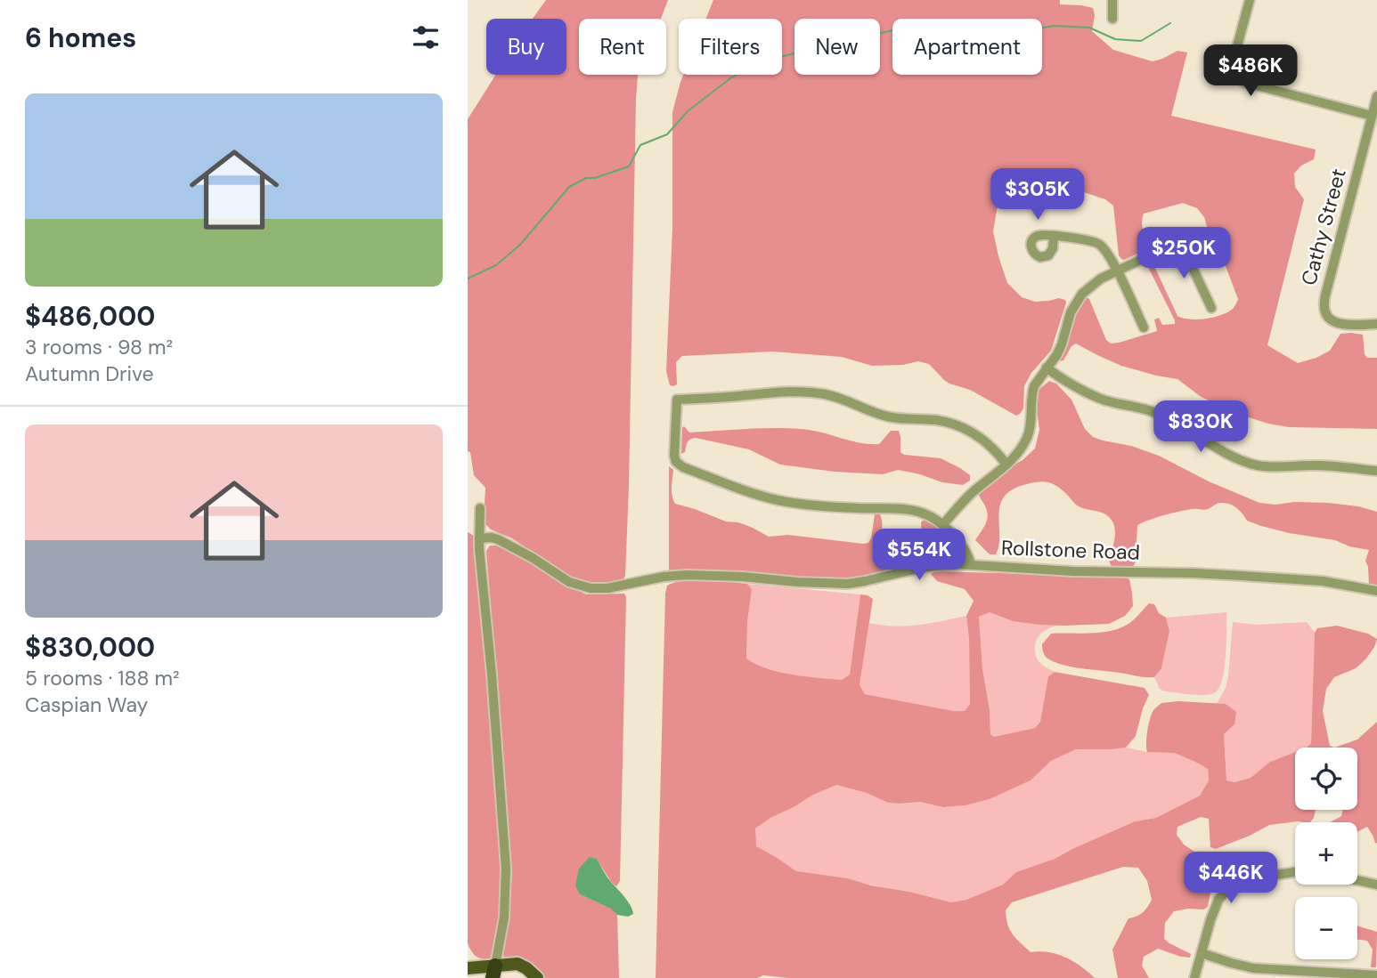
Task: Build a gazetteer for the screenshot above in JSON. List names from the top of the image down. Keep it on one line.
{"streets":{"street":["Cathy Street","Rollstone Road"]},"page":{"heading":"6 homes","chip":["Buy","Rent","Filters","New","Apartment"],"price":["$486K","$305K","$250K","$830K","$554K","$446K"],"list":[{"name":"$486,000","note":"3 rooms · 98 m² · Autumn Drive"},{"name":"$830,000","note":"5 rooms · 188 m² · Caspian Way"}],"map_buttons":["+","−"]}}
